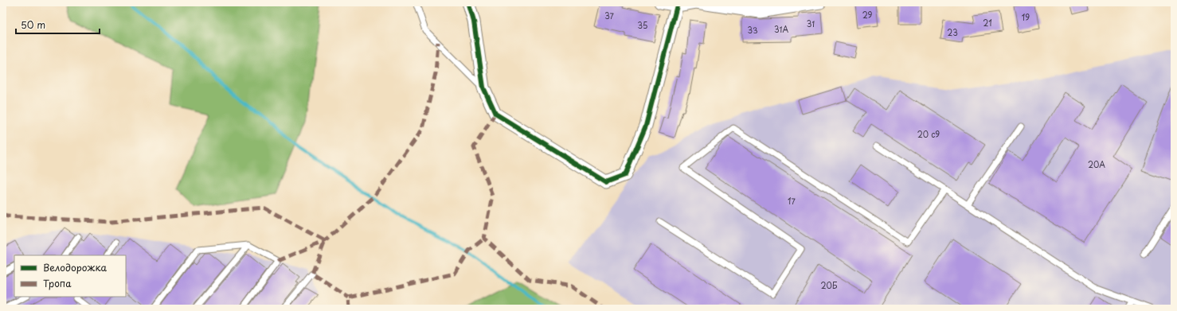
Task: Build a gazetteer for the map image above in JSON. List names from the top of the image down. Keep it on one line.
{"house_numbers":["29","37","19","21","31","35","31А","33","23","20 с9","20А","17","20Б"],"legend":["Велодорожка","Тропа"],"scale_bar":"50 m"}
